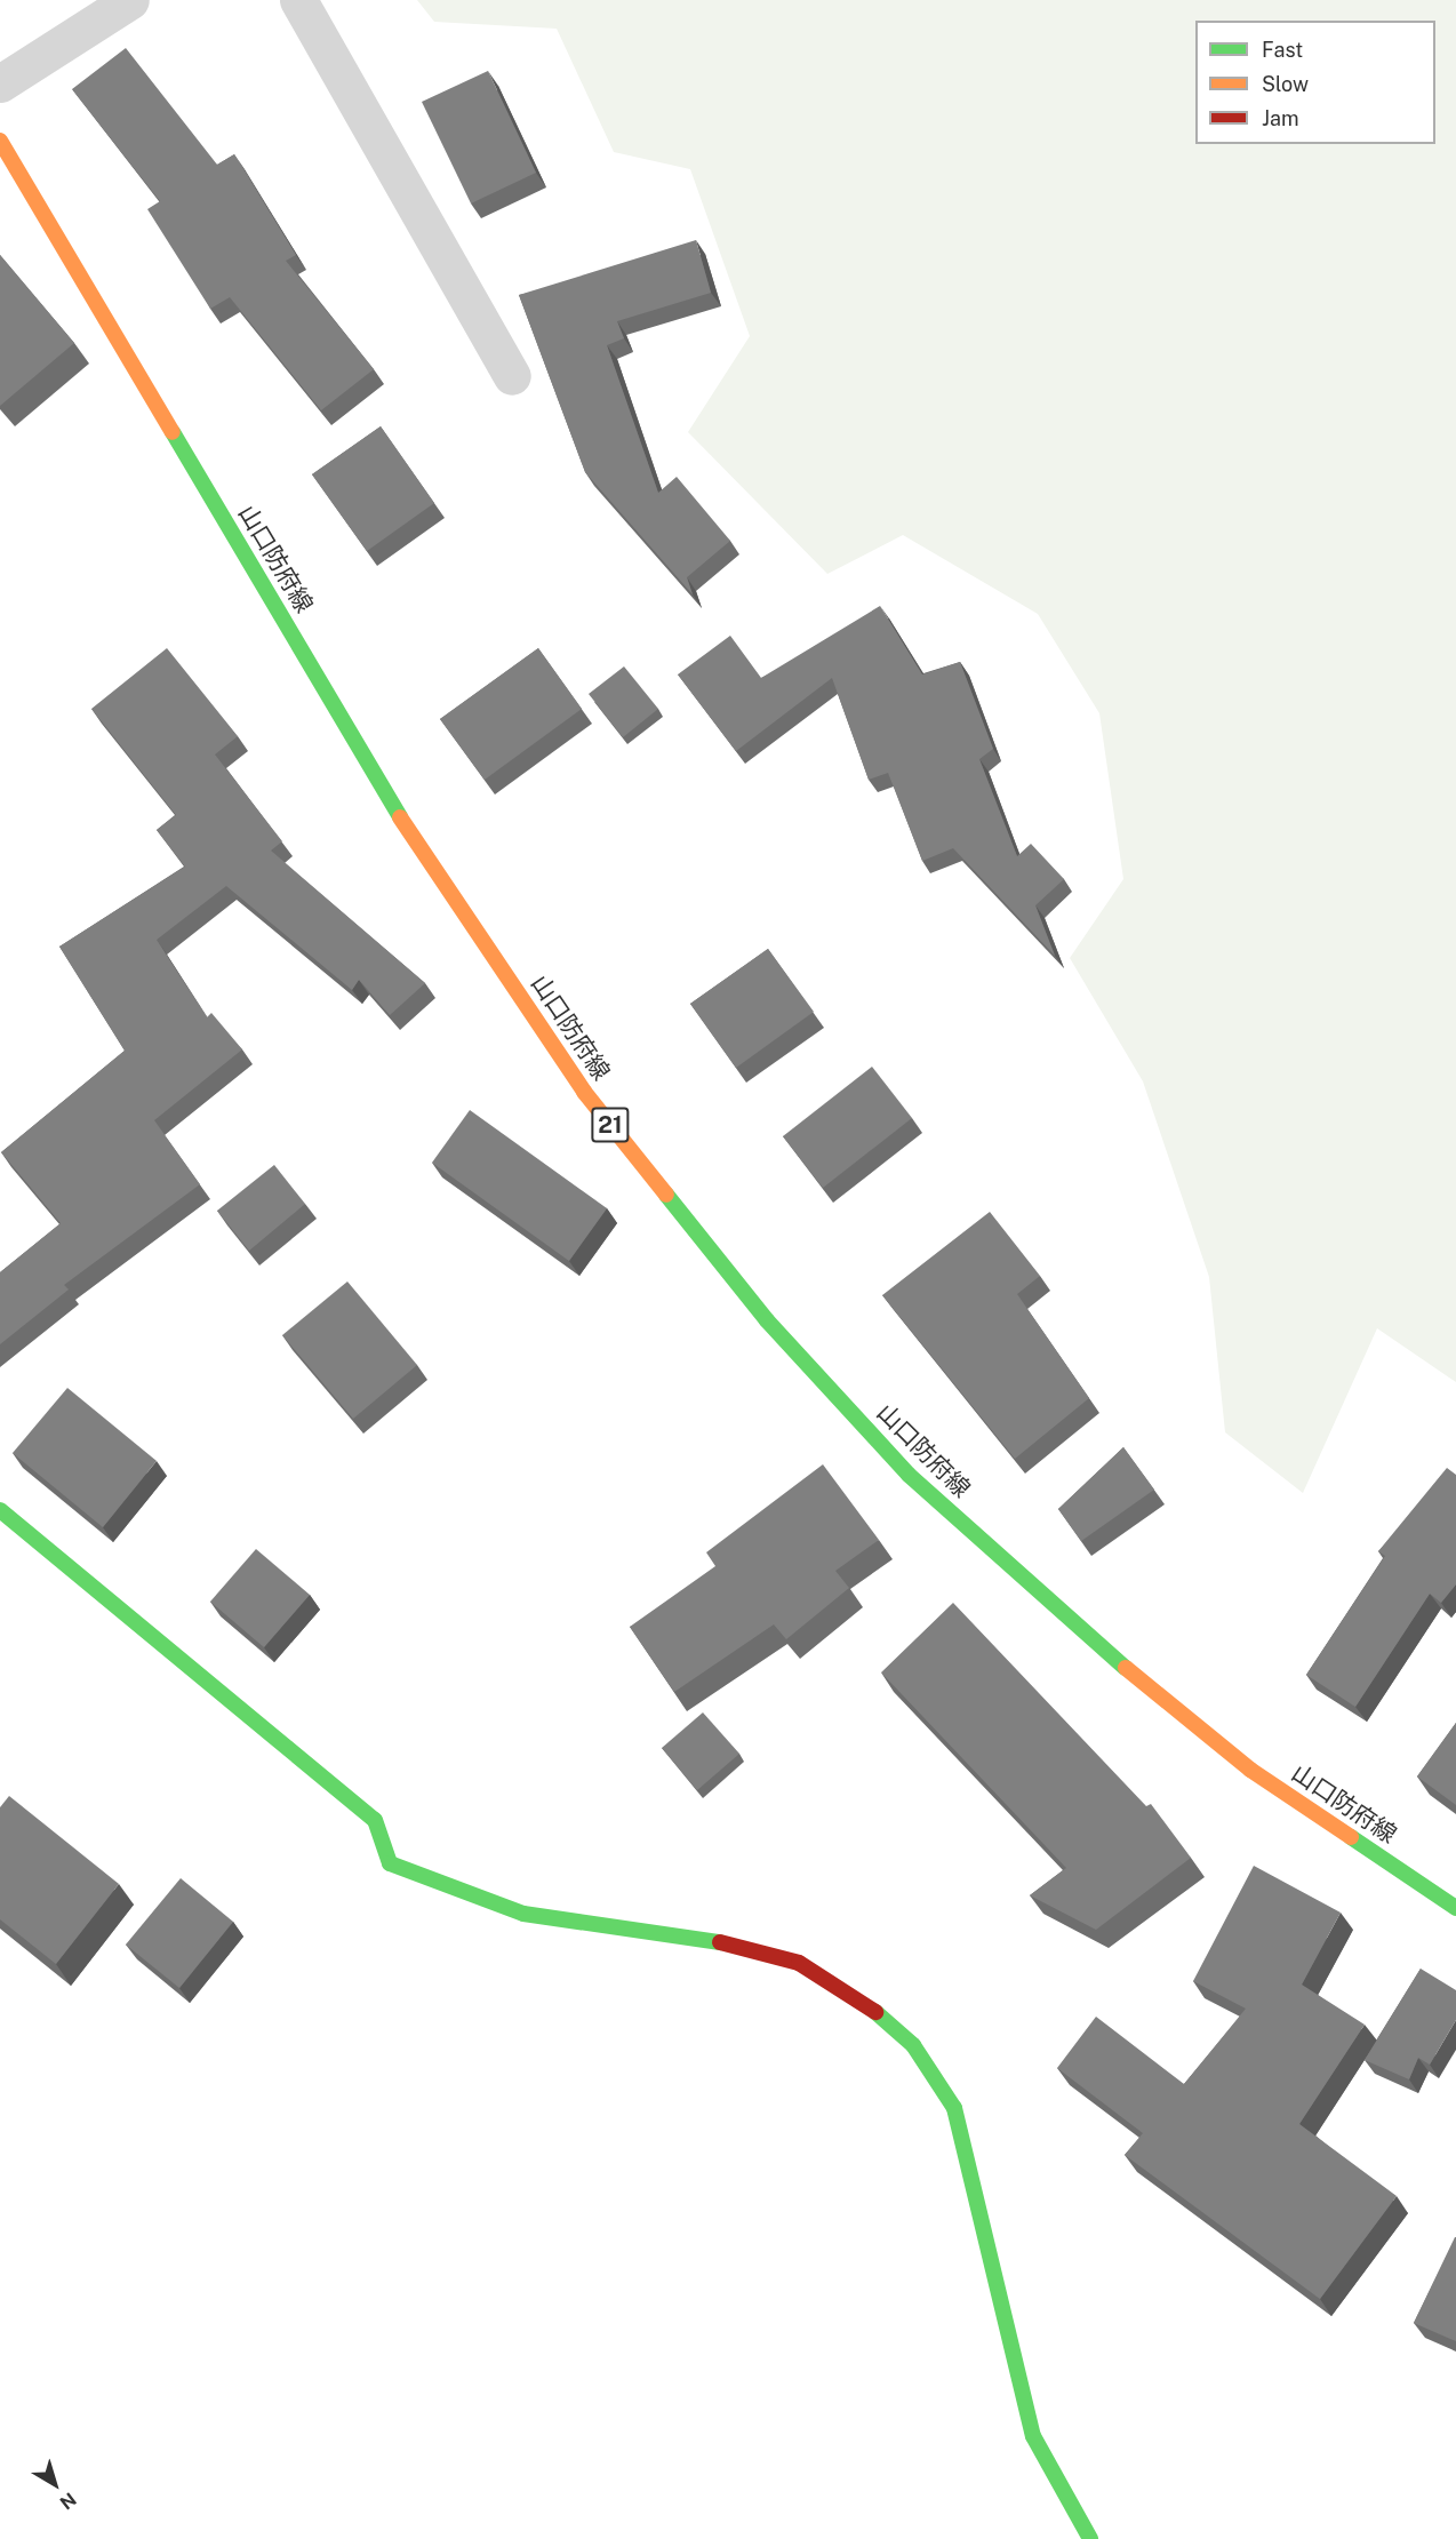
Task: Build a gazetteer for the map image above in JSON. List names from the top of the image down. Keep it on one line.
{"streets":{"main road":["山口防府線","21"]},"legend":["Fast","Slow","Jam"],"north":"bottom right"}
